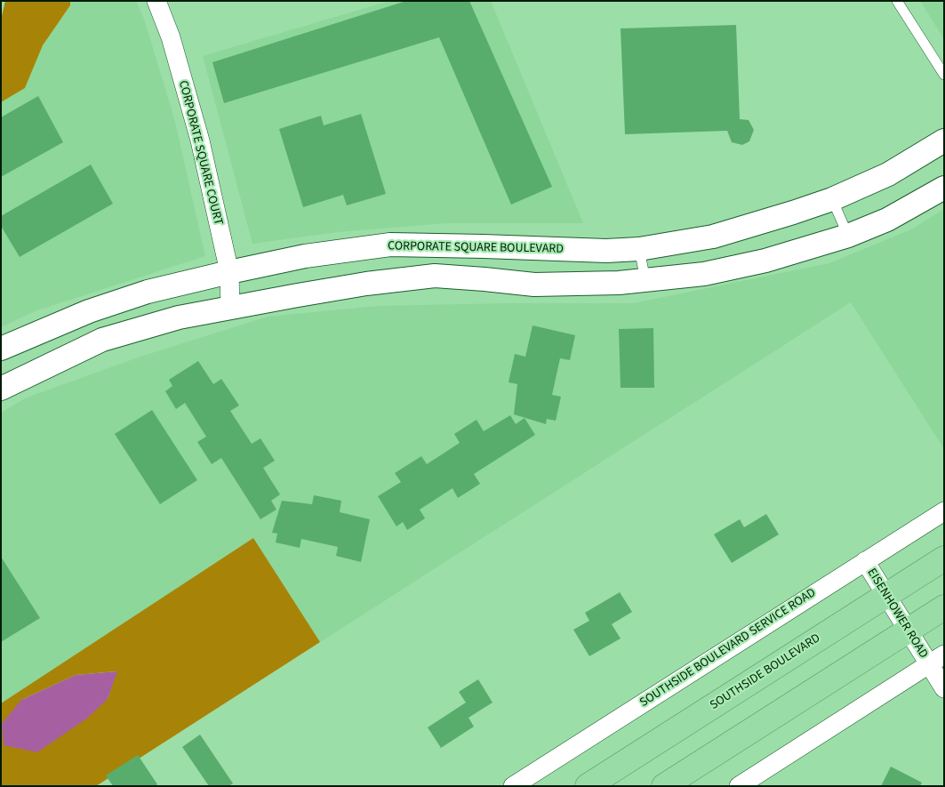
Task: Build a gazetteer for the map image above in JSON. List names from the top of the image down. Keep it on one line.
{"streets":{"highway":["SOUTHSIDE BOULEVARD"],"street":["CORPORATE SQUARE COURT","CORPORATE SQUARE BOULEVARD","EISENHOWER ROAD","SOUTHSIDE BOULEVARD SERVICE ROAD"]},"crossings":[["CORPORATE SQUARE COURT","CORPORATE SQUARE BOULEVARD"],["EISENHOWER ROAD","SOUTHSIDE BOULEVARD SERVICE ROAD"],["EISENHOWER ROAD","SOUTHSIDE BOULEVARD"]]}
